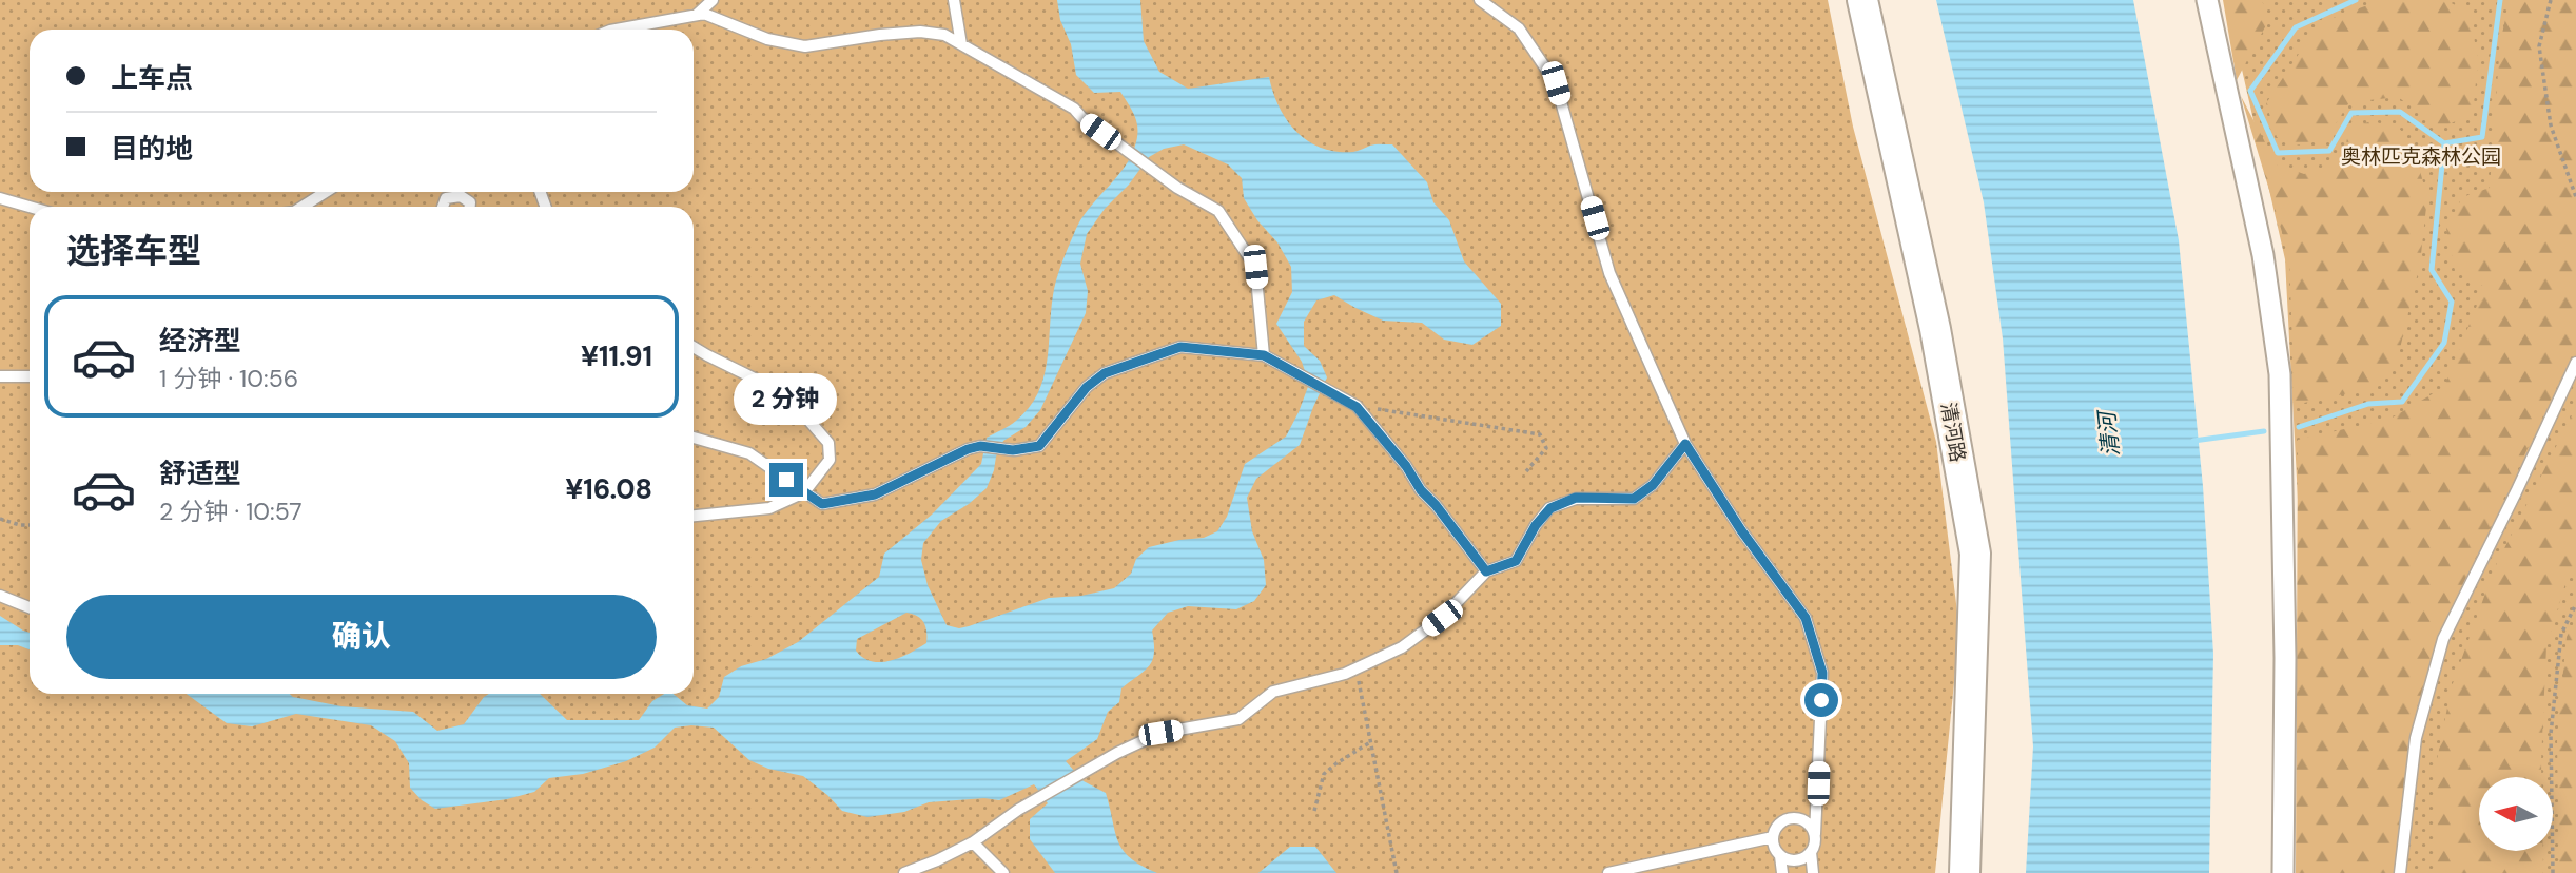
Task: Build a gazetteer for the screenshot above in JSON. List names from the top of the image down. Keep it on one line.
{"streets":{"street":["清河路"]},"water":["清河"],"parks":["奥林匹克森林公园"],"north":"left","page":{"banner":["上车点","目的地"],"heading":"选择车型","list":[{"name":"经济型","note":"1 分钟 · 10:56","value":"¥11.91"},{"name":"舒适型","note":"2 分钟 · 10:57","value":"¥16.08"}],"bubble":"2 分钟","buttons":"确认"}}
